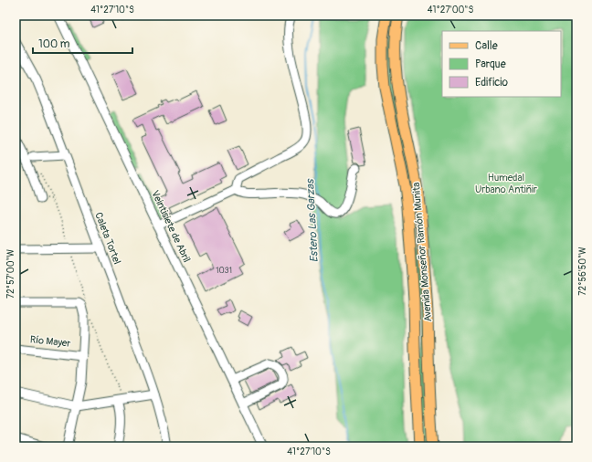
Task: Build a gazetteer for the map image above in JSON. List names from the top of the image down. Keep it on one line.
{"streets":{"main road":["Avenida Monseñor Ramón Munita"],"street":["Veintisiete de Abril","Caleta Tortel","Río Mayer"]},"water":["Estero Las Garzas"],"parks":["Humedal Urbano Antiñir"],"house_numbers":["1031"],"legend":["Calle","Parque","Edificio"],"scale_bar":"100 m","coordinates":["41°27'10\"S","41°27'00\"S","72°56'50\"W","72°57'00\"W"]}
